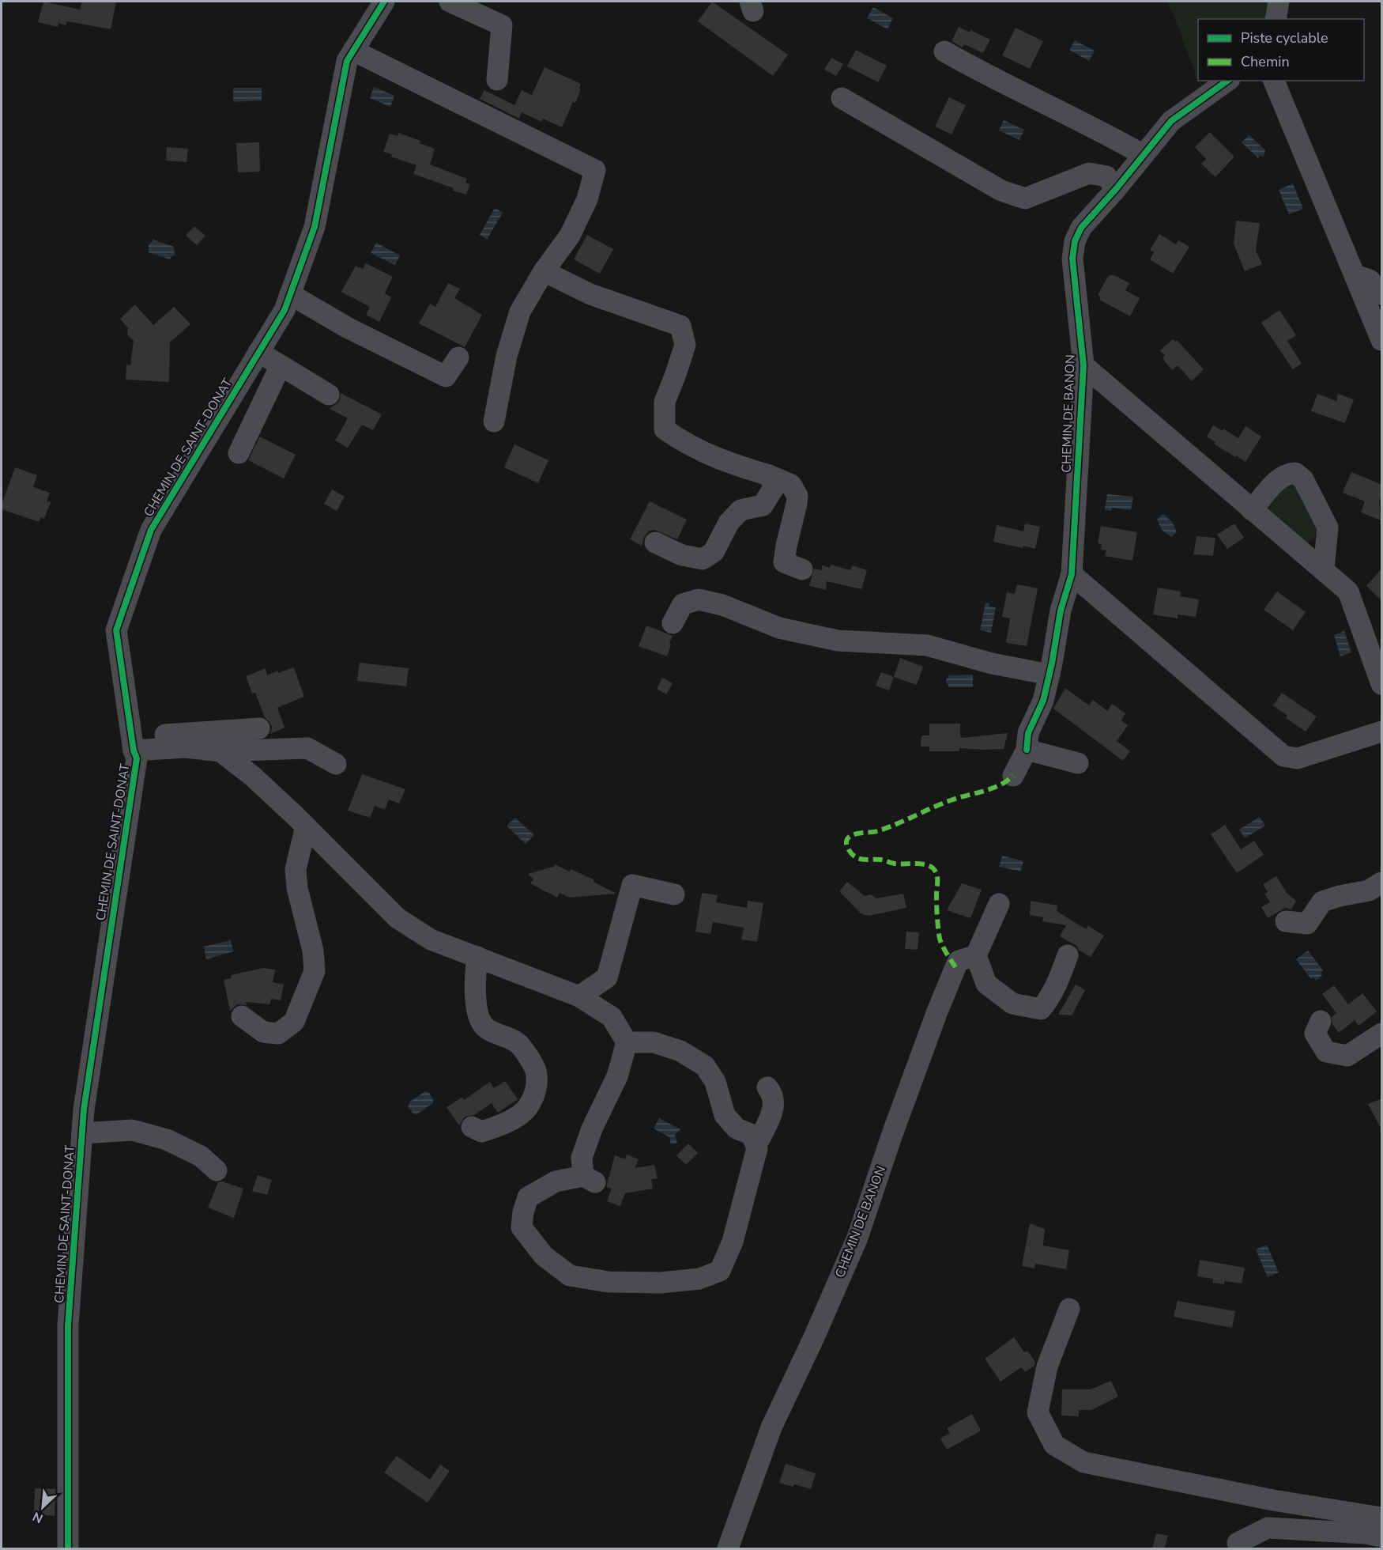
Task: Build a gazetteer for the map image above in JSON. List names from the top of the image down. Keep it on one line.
{"streets":{"street":["CHEMIN DE BANON","CHEMIN DE SAINT-DONAT"]},"legend":["Piste cyclable","Chemin"],"north":"bottom left"}
